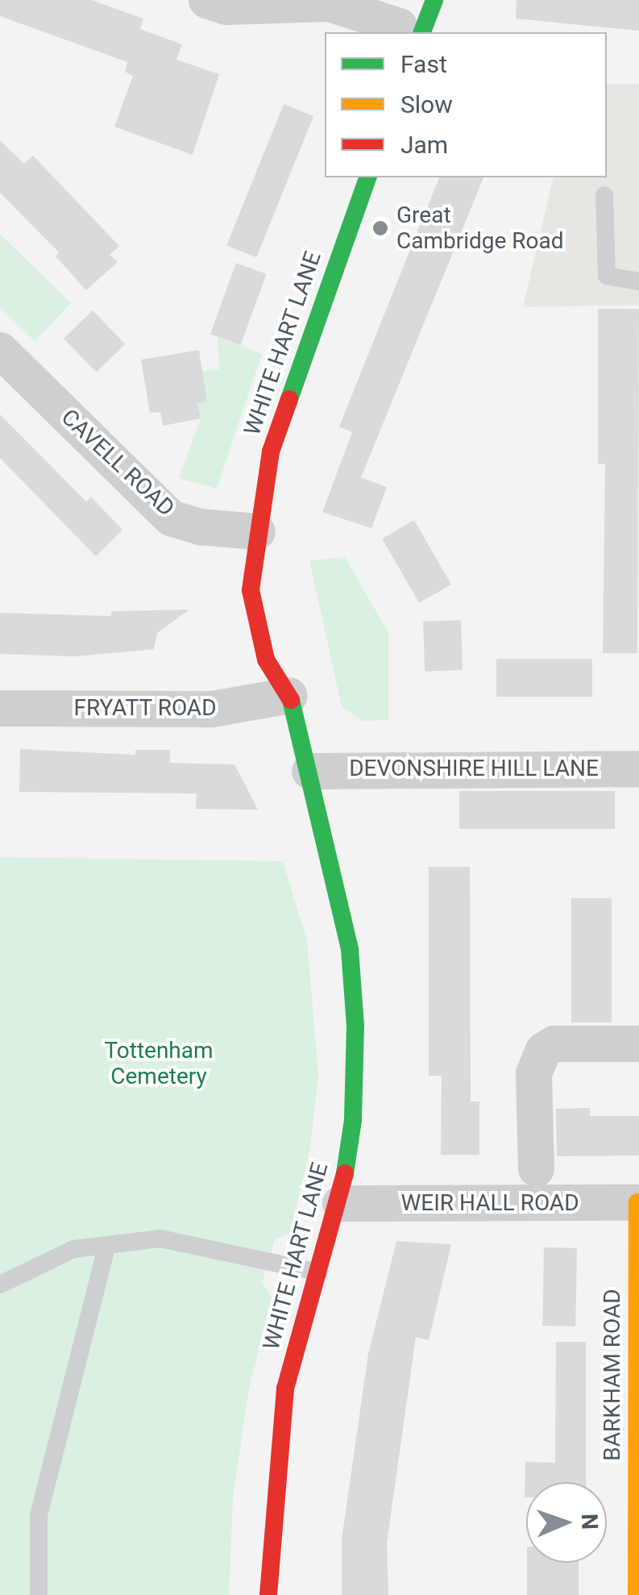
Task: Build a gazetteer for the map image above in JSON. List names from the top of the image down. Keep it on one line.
{"streets":{"street":["WHITE HART LANE","CAVELL ROAD","FRYATT ROAD","DEVONSHIRE HILL LANE","WEIR HALL ROAD","BARKHAM ROAD"]},"crossings":[["WHITE HART LANE","CAVELL ROAD"],["WHITE HART LANE","FRYATT ROAD"],["WHITE HART LANE","DEVONSHIRE HILL LANE"],["WHITE HART LANE","WEIR HALL ROAD"],["WEIR HALL ROAD","BARKHAM ROAD"]],"parks":["Tottenham Cemetery"],"places":["Great Cambridge Road"],"legend":["Fast","Slow","Jam"],"north":"right"}
